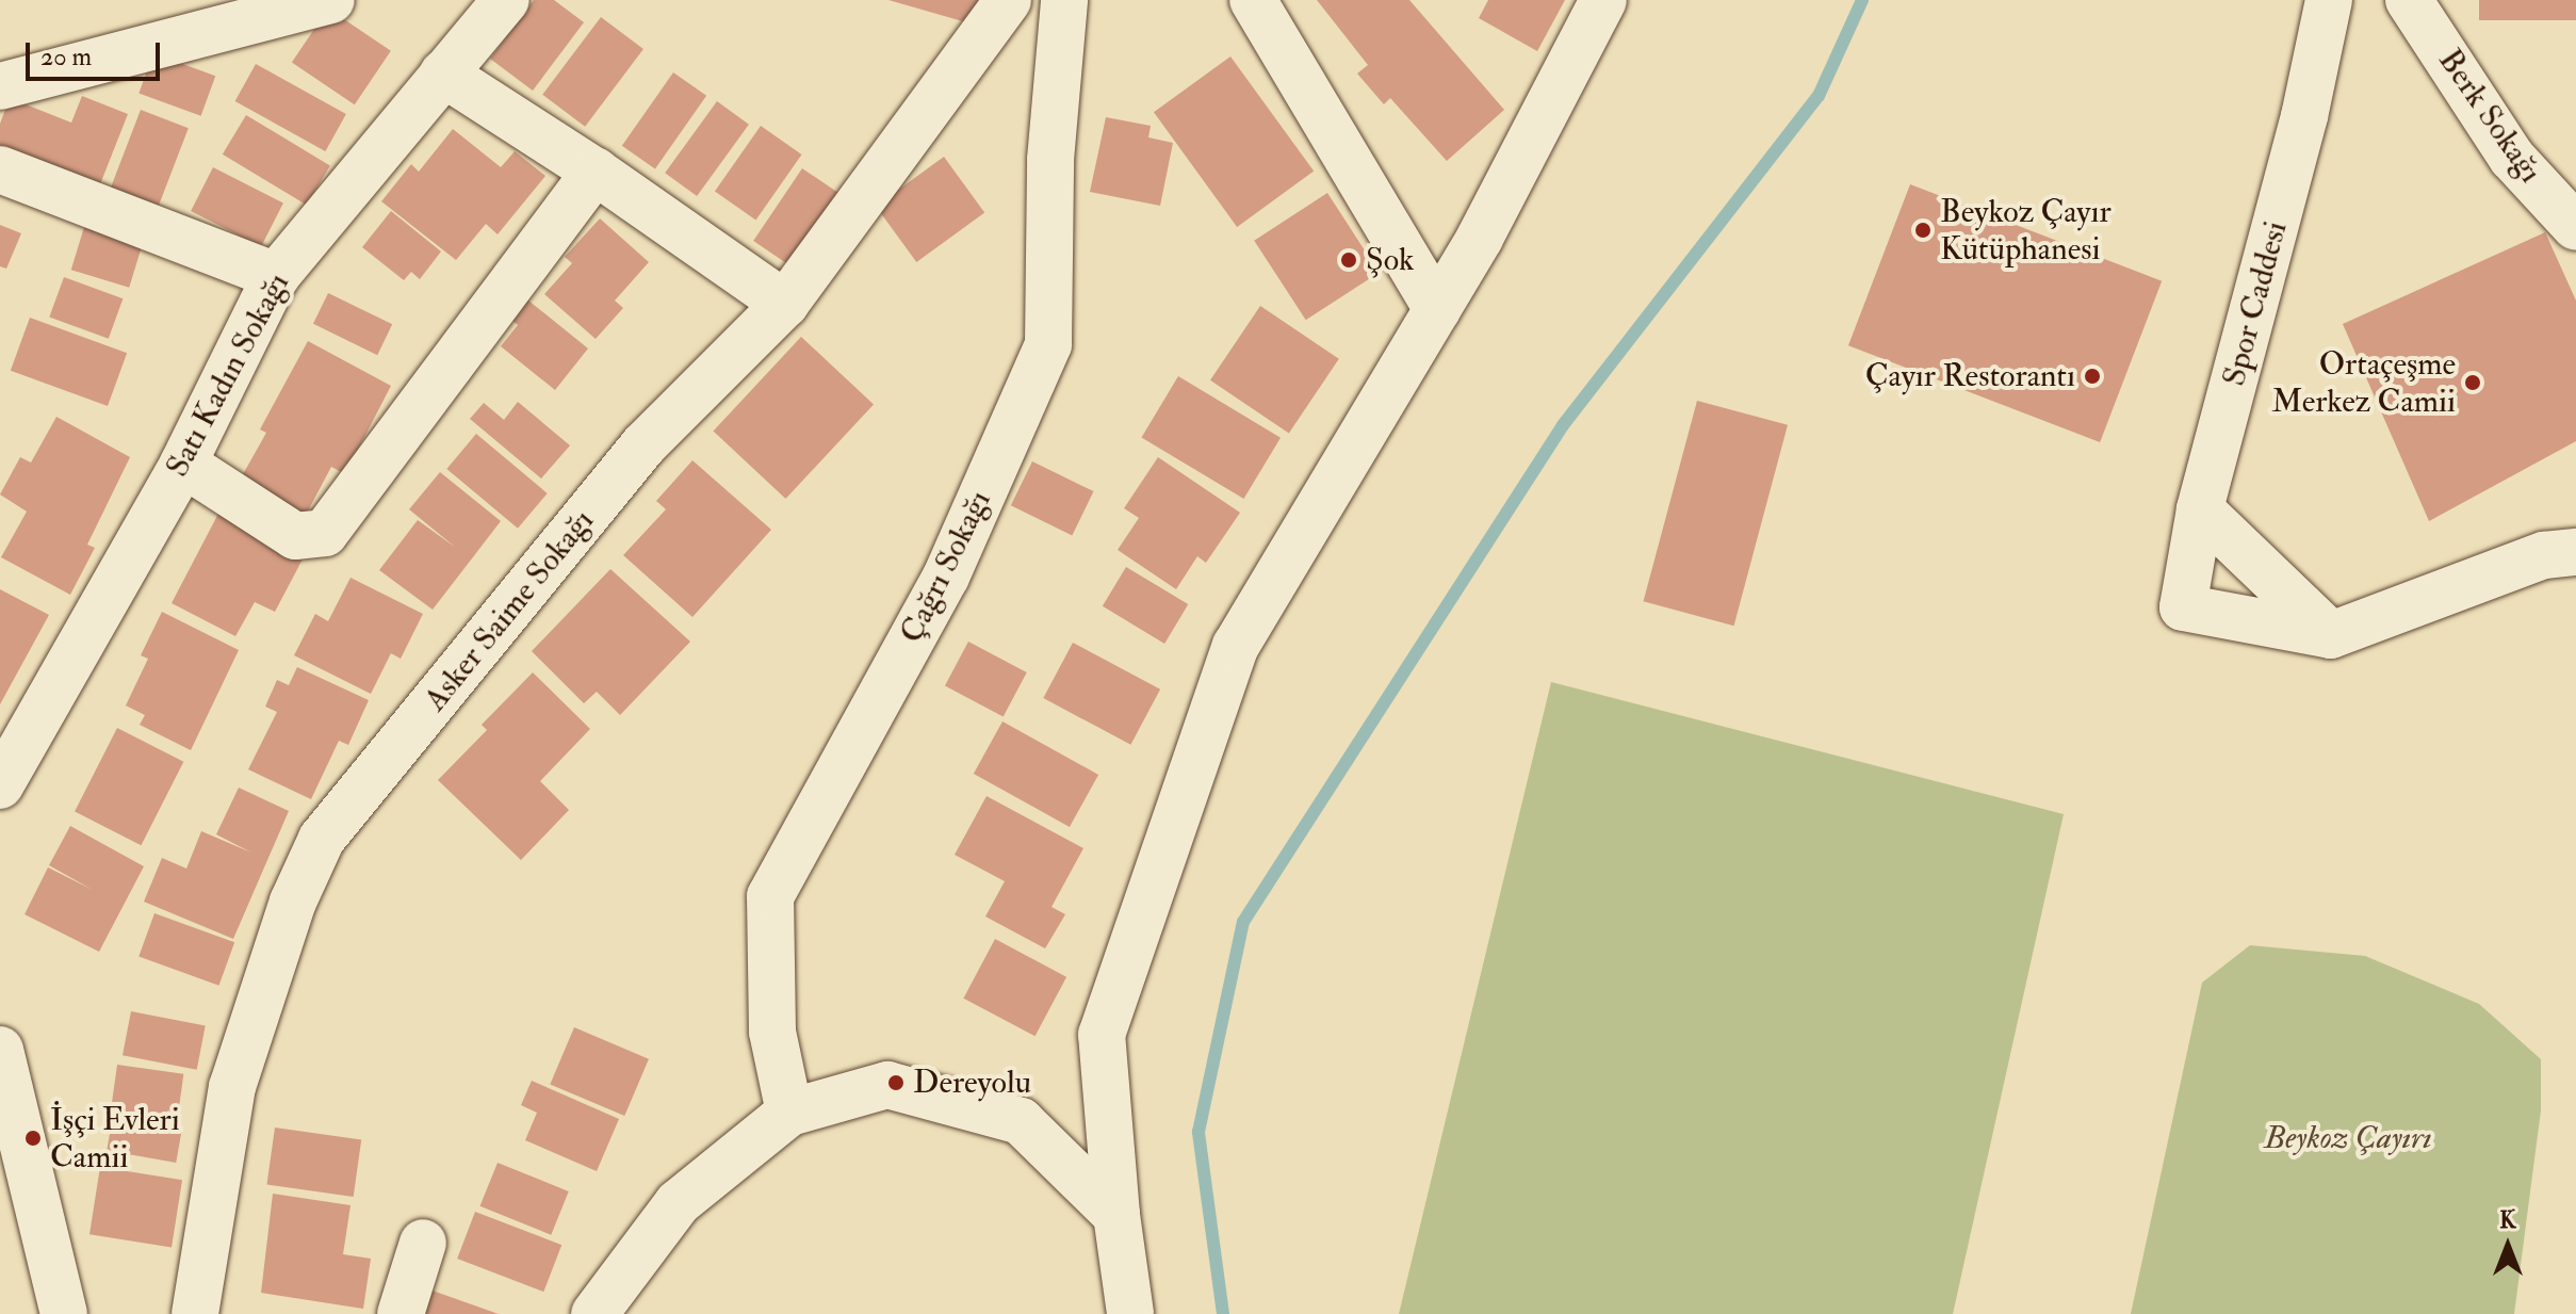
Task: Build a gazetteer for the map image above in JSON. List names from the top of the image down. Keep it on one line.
{"streets":{"street":["Berk Sokağı","Spor Caddesi","Satı Kadın Sokağı","Çağrı Sokağı","Asker Saime Sokağı"]},"parks":["Beykoz Çayırı"],"places":["Beykoz Çayır Kütüphanesi","Şok","Çayır Restorantı","Ortaçeşme Merkez Camii","Dereyolu","İşçi Evleri Camii"],"scale_bar":"20 m","north":"top"}
